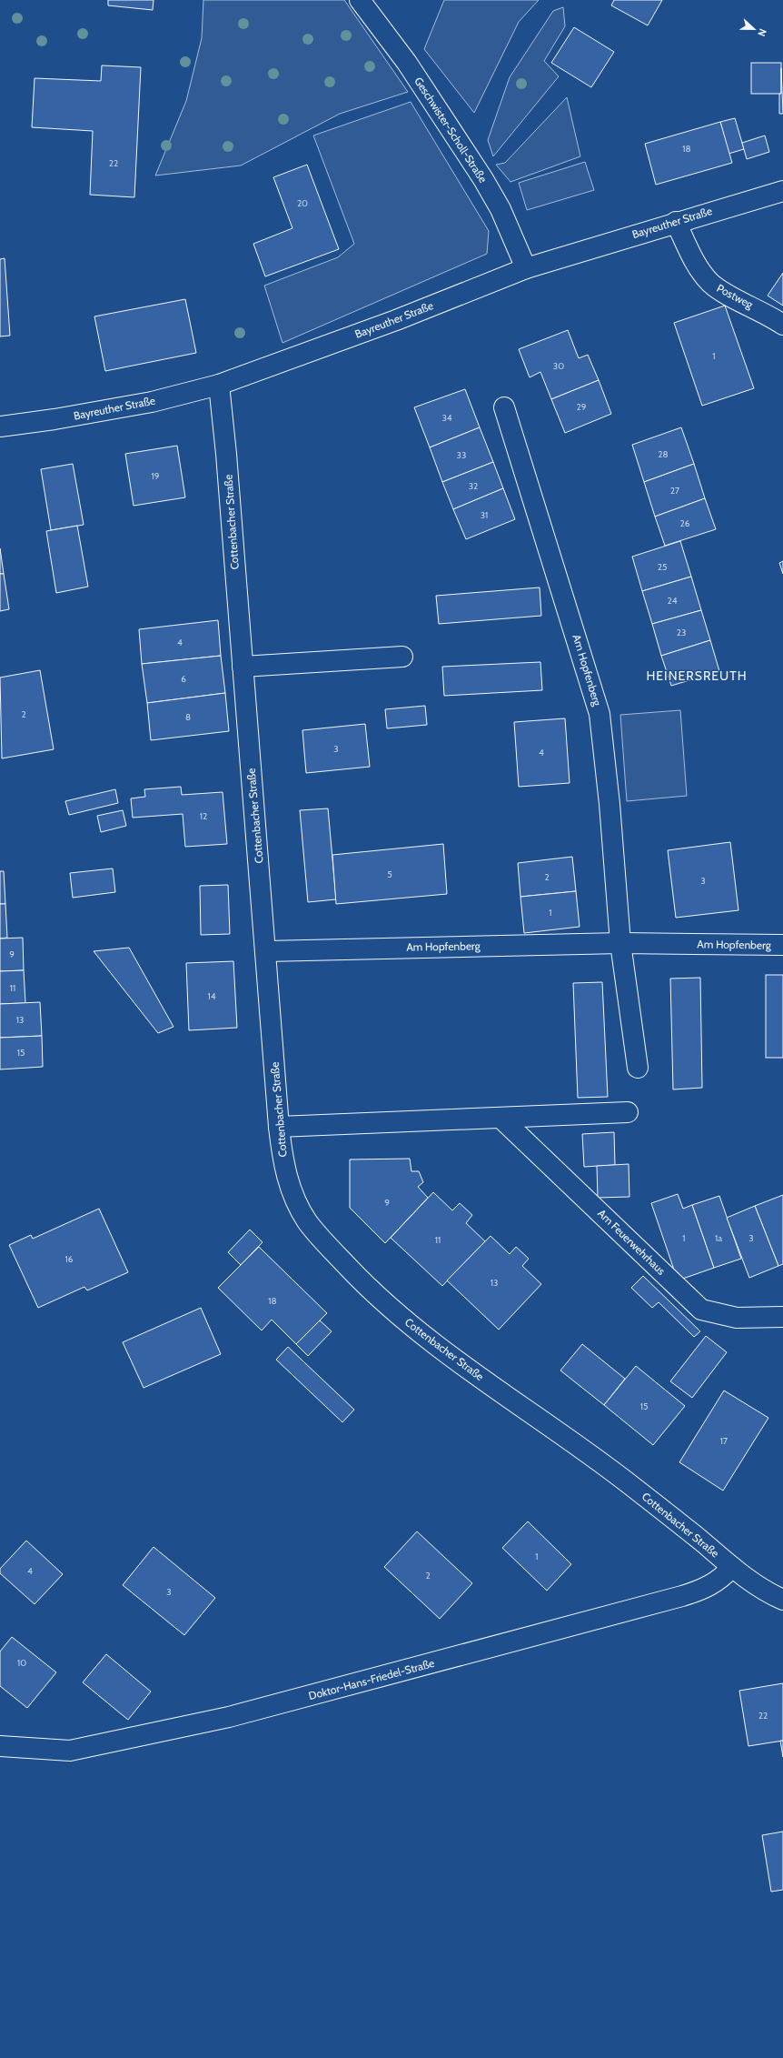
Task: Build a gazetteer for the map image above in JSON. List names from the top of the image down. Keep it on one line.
{"streets":{"street":["Geschwister-Scholl-Straße","Bayreuther Straße","Postweg","Cottenbacher Straße","Am Hopfenberg","Am Feuerwehrhaus","Doktor-Hans-Friedel-Straße"]},"crossings":[["Geschwister-Scholl-Straße","Bayreuther Straße"],["Bayreuther Straße","Postweg"],["Bayreuther Straße","Cottenbacher Straße"],["Cottenbacher Straße","Am Hopfenberg"],["Cottenbacher Straße","Doktor-Hans-Friedel-Straße"]],"districts":["HEINERSREUTH"],"house_numbers":["18","22","20","1","30","29","34","28","33","19","32","27","31","26","25","24","23","4","6","2","8","3","4","12","5","2","3","1","9","11","14","13","15","9","1","1a","3","11","16","13","18","15","17","1","4","2","3","10","22"],"north":"right"}
